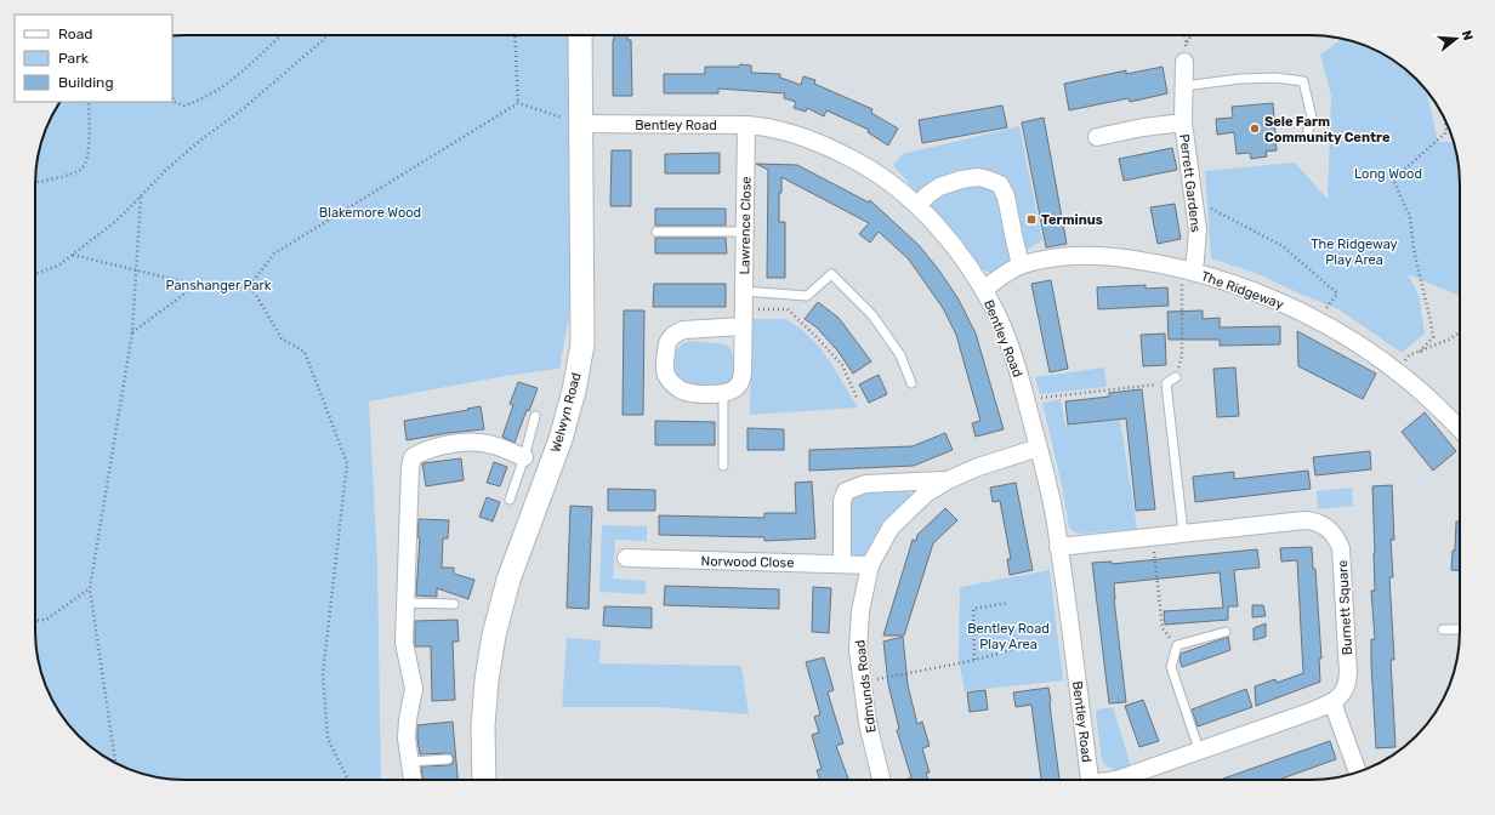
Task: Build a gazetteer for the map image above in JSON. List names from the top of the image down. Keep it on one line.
{"streets":{"main road":["Welwyn Road"],"street":["Bentley Road","Perrett Gardens","Lawrence Close","The Ridgeway","Norwood Close","Burnett Square","Edmunds Road"]},"crossings":[["Bentley Road","Lawrence Close"],["Bentley Road","The Ridgeway"],["Bentley Road","Welwyn Road"],["Bentley Road","Burnett Square"],["Bentley Road","Edmunds Road"],["Perrett Gardens","The Ridgeway"],["Norwood Close","Edmunds Road"]],"parks":["Long Wood","Blakemore Wood","The Ridgeway Play Area","Panshanger Park","Bentley Road Play Area"],"places":{"other":["Sele Farm Community Centre"],"transit":["Terminus"]},"legend":["Road","Park","Building"],"north":"right"}
